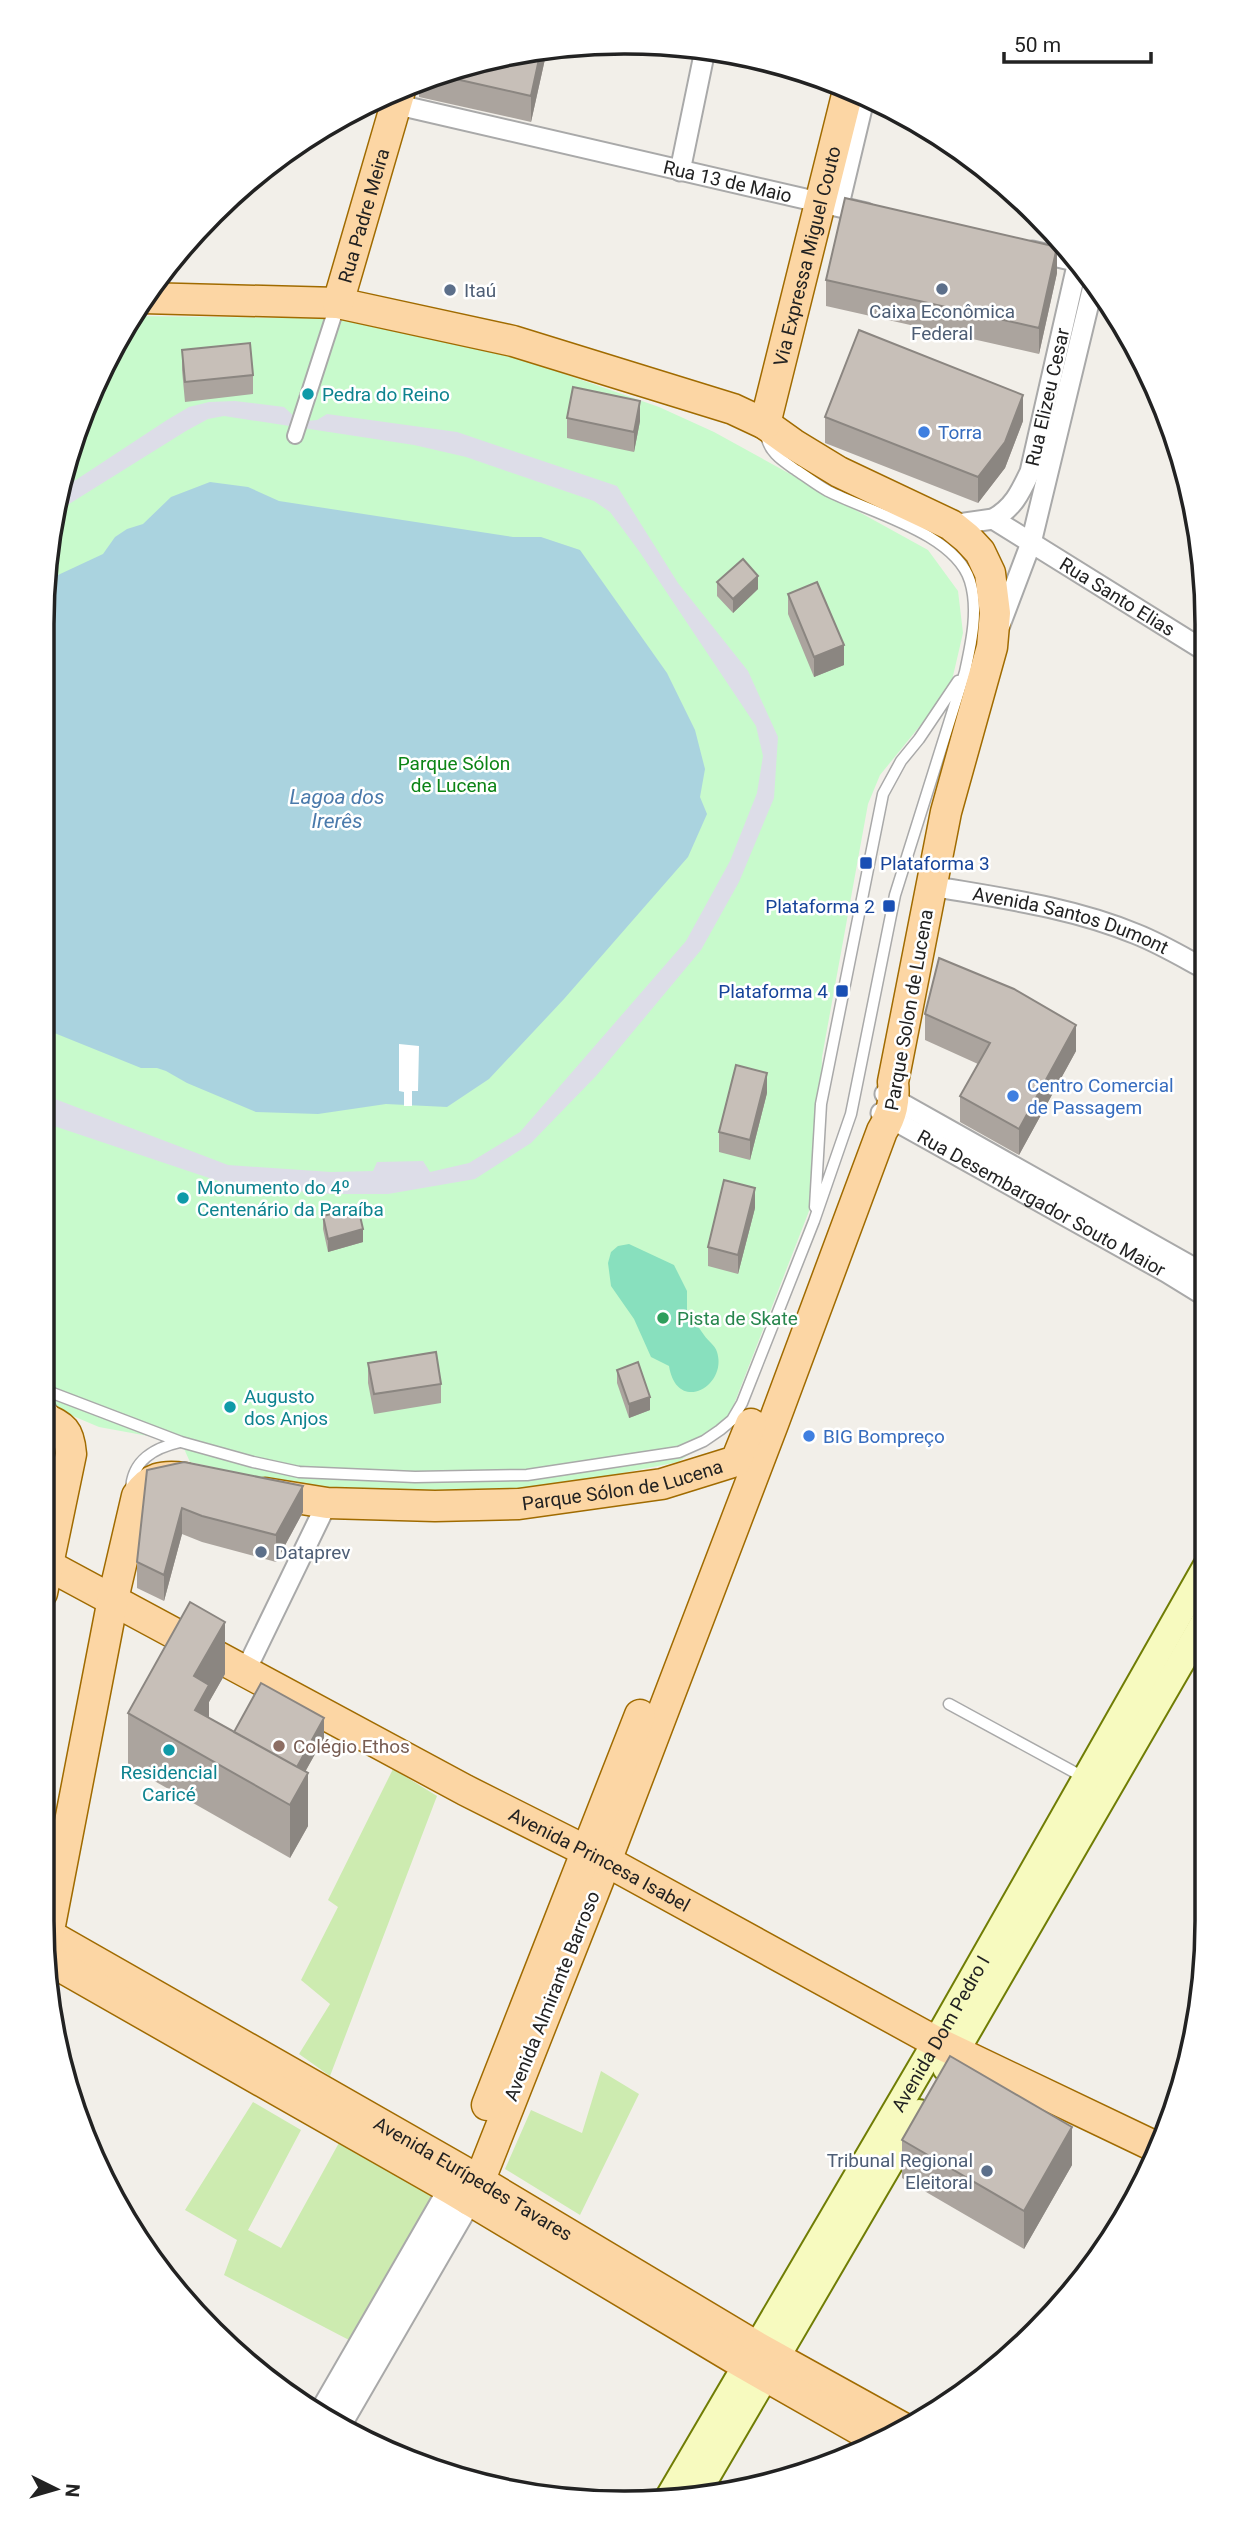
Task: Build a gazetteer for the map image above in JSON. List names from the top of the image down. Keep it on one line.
{"streets":{"main road":["Rua Padre Meira","Via Expressa Miguel Couto","Parque Solon de Lucena","Parque Sólon de Lucena","Avenida Princesa Isabel","Avenida Almirante Barroso","Avenida Dom Pedro I","Avenida Eurípedes Tavares"],"street":["Rua 13 de Maio","Rua Elizeu Cesar","Rua Santo Elias","Avenida Santos Dumont","Rua Desembargador Souto Maior"]},"crossings":[["Rua 13 de Maio","Via Expressa Miguel Couto"],["Rua Elizeu Cesar","Rua Santo Elias"],["Rua Elizeu Cesar","Parque Solon de Lucena"],["Rua Santo Elias","Parque Solon de Lucena"],["Avenida Santos Dumont","Parque Solon de Lucena"],["Parque Solon de Lucena","Rua Desembargador Souto Maior"],["Parque Solon de Lucena","Parque Sólon de Lucena"],["Rua Desembargador Souto Maior","Parque Sólon de Lucena"],["Parque Sólon de Lucena","Avenida Princesa Isabel"],["Parque Sólon de Lucena","Avenida Almirante Barroso"],["Avenida Princesa Isabel","Avenida Almirante Barroso"],["Avenida Princesa Isabel","Avenida Dom Pedro I"],["Avenida Almirante Barroso","Avenida Eurípedes Tavares"],["Avenida Dom Pedro I","Avenida Eurípedes Tavares"]],"water":["Lagoa dos Irerês"],"parks":["Parque Sólon de Lucena"],"places":{"other":["Caixa Econômica Federal","Itaú","Pedra do Reino","Torra","Centro Comercial de Passagem","Monumento do 4º Centenário da Paraíba","Pista de Skate","Augusto dos Anjos","BIG Bompreço","Dataprev","Colégio Ethos","Residencial Caricé","Tribunal Regional Eleitoral"],"transit":["Plataforma 3","Plataforma 2","Plataforma 4"]},"scale_bar":"50 m","north":"right"}
